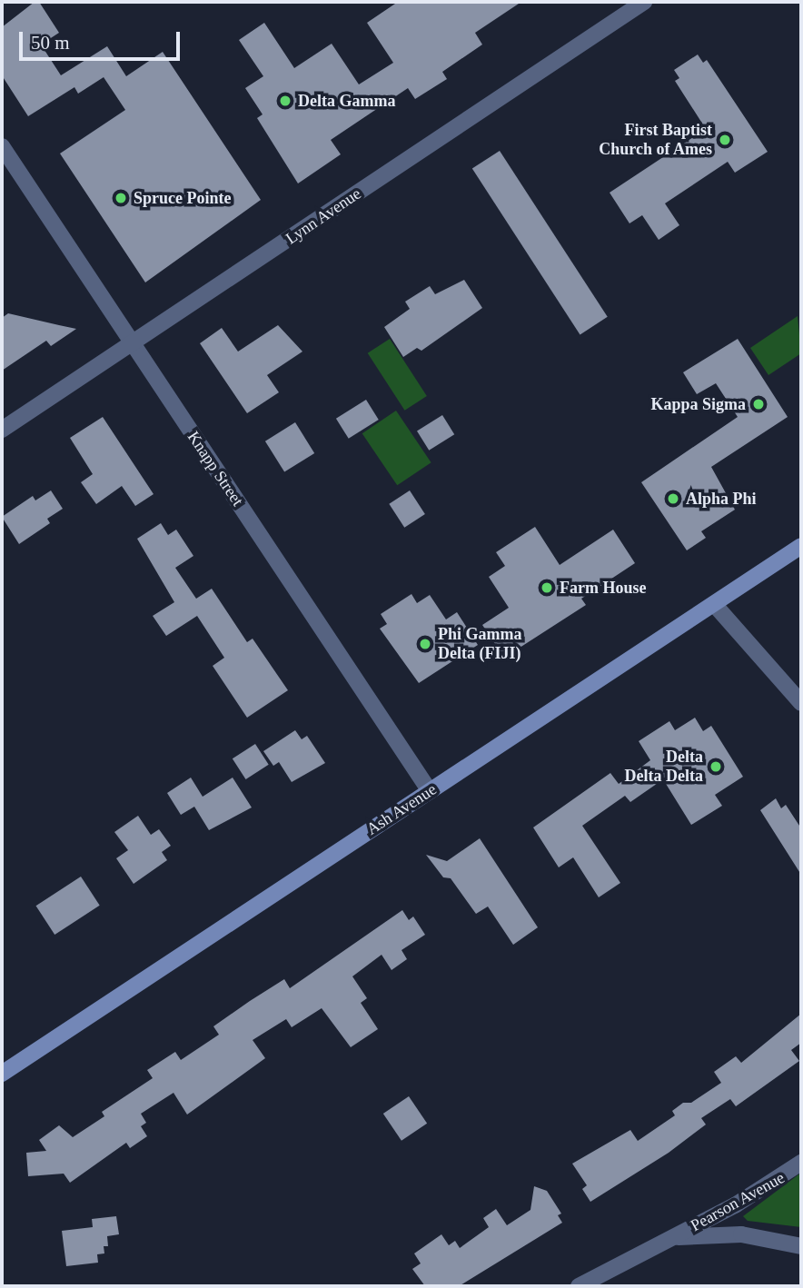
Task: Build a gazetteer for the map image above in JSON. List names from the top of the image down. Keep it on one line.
{"streets":{"street":["Lynn Avenue","Knapp Street","Ash Avenue","Pearson Avenue"]},"crossings":[["Lynn Avenue","Knapp Street"],["Knapp Street","Ash Avenue"]],"places":["Delta Gamma","First Baptist Church of Ames","Spruce Pointe","Kappa Sigma","Alpha Phi","Farm House","Phi Gamma Delta (FIJI)","Delta Delta Delta"],"scale_bar":"50 m"}
